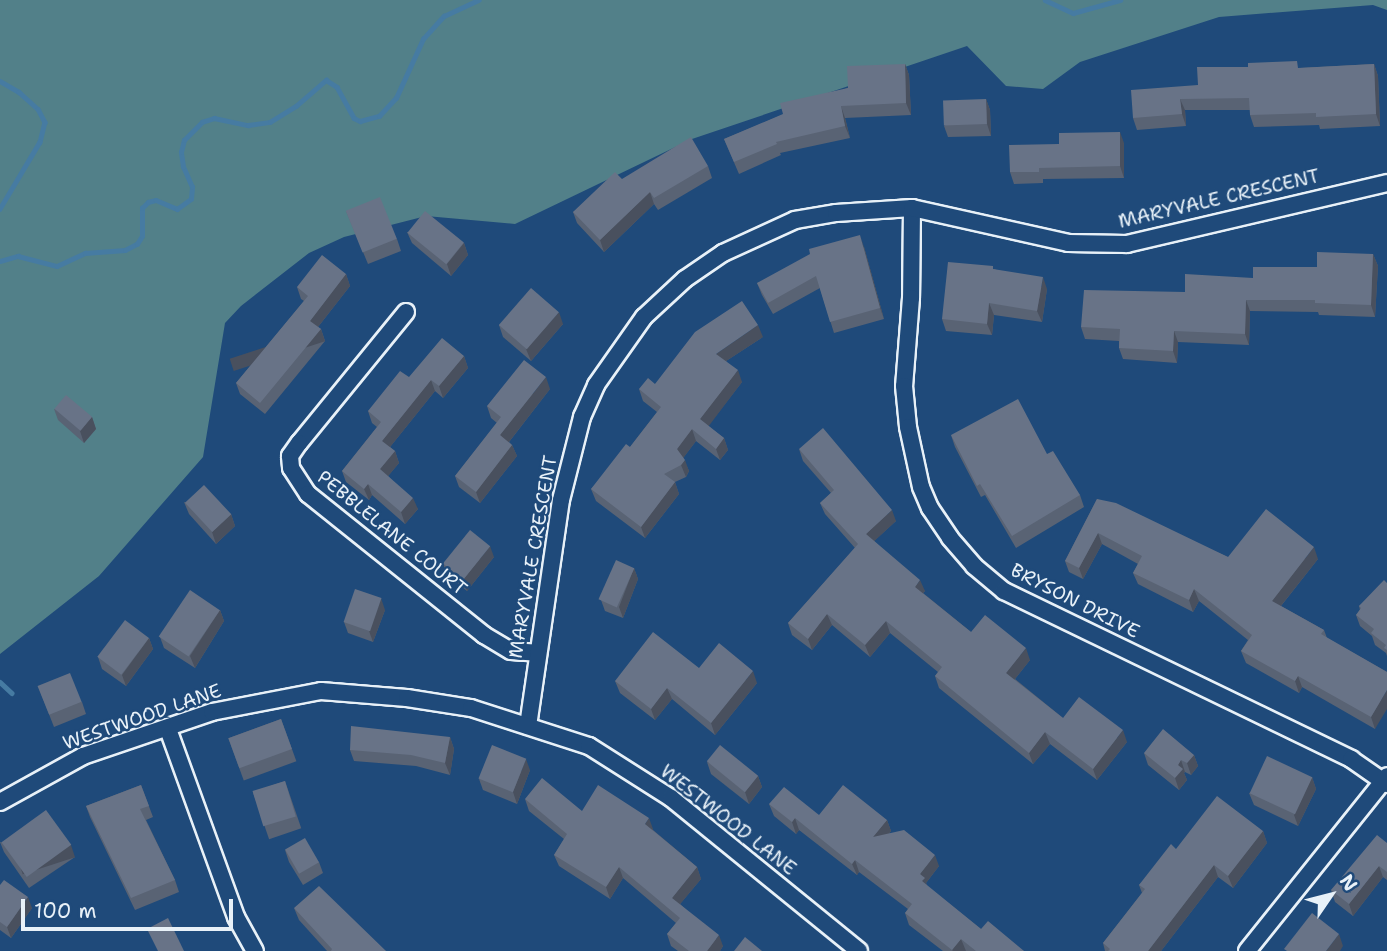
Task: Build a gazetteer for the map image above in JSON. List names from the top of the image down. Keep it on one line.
{"streets":{"street":["MARYVALE CRESCENT","PEBBLELANE COURT","BRYSON DRIVE","WESTWOOD LANE"]},"crossings":[["MARYVALE CRESCENT","PEBBLELANE COURT"],["MARYVALE CRESCENT","BRYSON DRIVE"],["MARYVALE CRESCENT","WESTWOOD LANE"]],"scale_bar":"100 m","north":"top right"}
